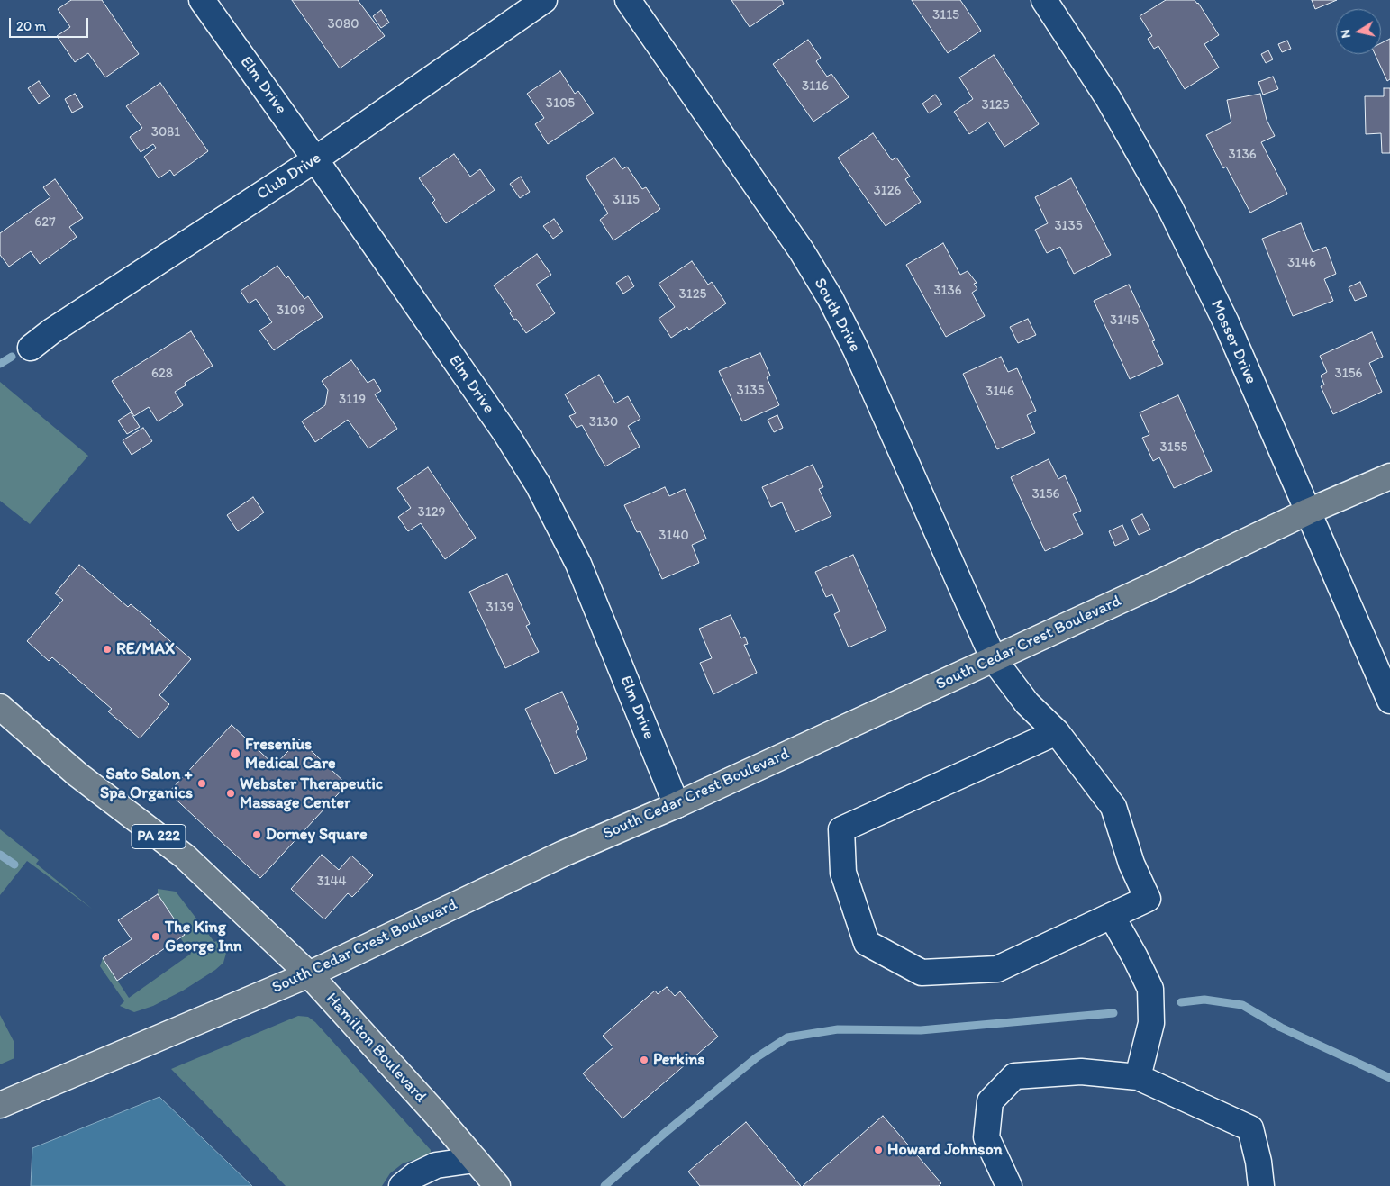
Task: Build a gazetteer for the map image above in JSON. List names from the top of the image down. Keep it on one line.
{"streets":{"main road":["South Cedar Crest Boulevard","PA 222","Hamilton Boulevard"],"street":["Elm Drive","Club Drive","South Drive","Mosser Drive"]},"crossings":[["Elm Drive","Club Drive"],["Elm Drive","South Cedar Crest Boulevard"],["South Drive","South Cedar Crest Boulevard"],["Mosser Drive","South Cedar Crest Boulevard"],["South Cedar Crest Boulevard","Hamilton Boulevard"]],"places":["RE/MAX","Fresenius Medical Care","Sato Salon + Spa Organics","Webster Therapeutic Massage Center","Dorney Square","The King George Inn","Perkins","Howard Johnson"],"house_numbers":["3115","3080","3116","3105","3125","3081","3136","3126","3115","627","3135","3146","3136","3125","3109","3145","628","3156","3135","3146","3119","3130","3155","3156","3129","3140","3139","3144"],"scale_bar":"20 m","north":"left"}
